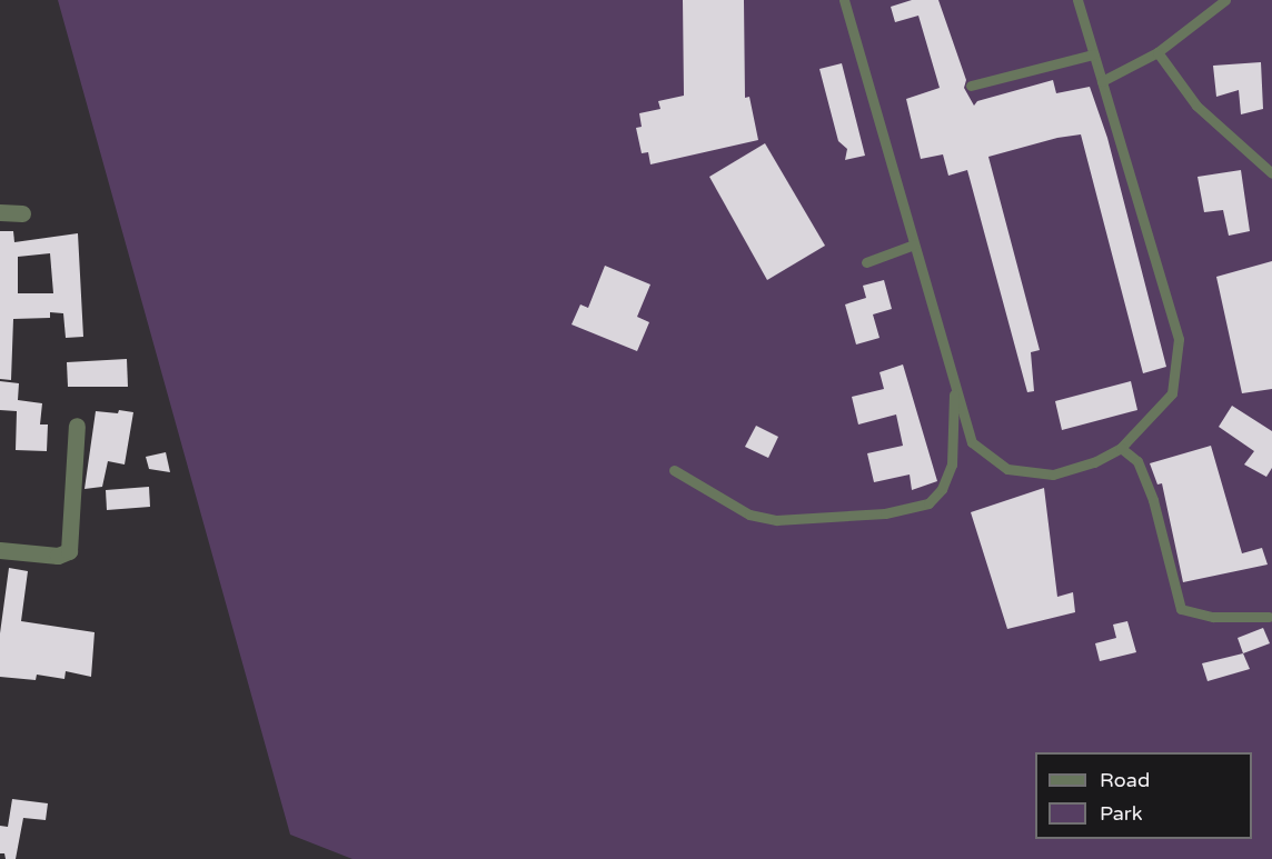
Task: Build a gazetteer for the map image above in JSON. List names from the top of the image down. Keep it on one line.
{"legend":["Road","Park"]}
